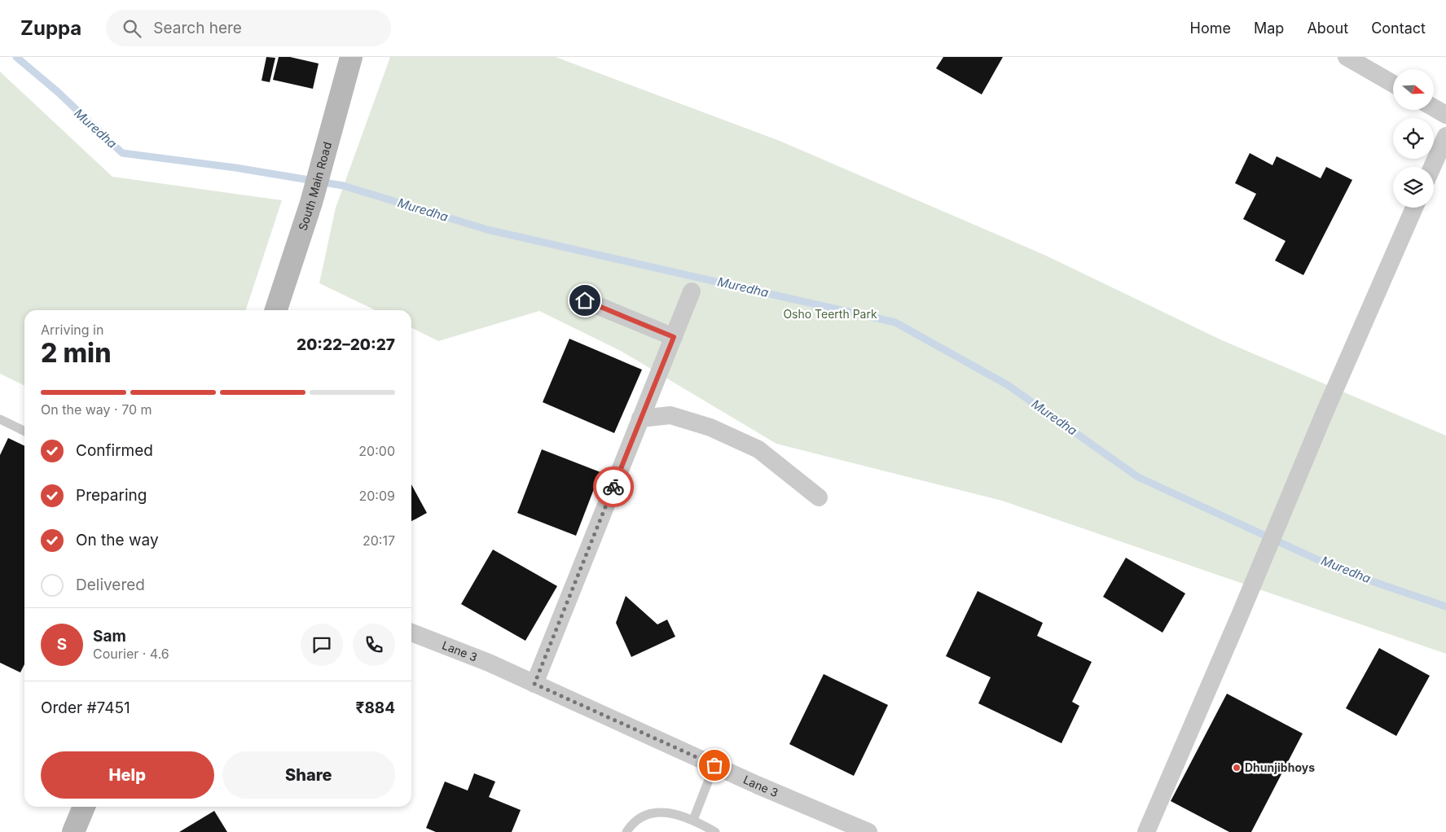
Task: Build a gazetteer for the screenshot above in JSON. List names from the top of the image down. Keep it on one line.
{"streets":{"main road":["South Main Road"],"street":["Lane 3"]},"water":["Muredha"],"parks":["Osho Teerth Park"],"places":["Dhunjibhoys"],"north":"right","page":{"header":"Zuppa","search":"Search here","nav":["Home","Map","About","Contact"],"heading":["2 min","Arriving in","20:22–20:27"],"panel":["Sam","Courier · 4.6","Order #7451","₹884"],"bar":"On the way · 70 m","list":[["Confirmed","20:00"],["Preparing","20:09"],["On the way","20:17"],"Delivered"],"round":"S","buttons":["Help","Share"]}}
